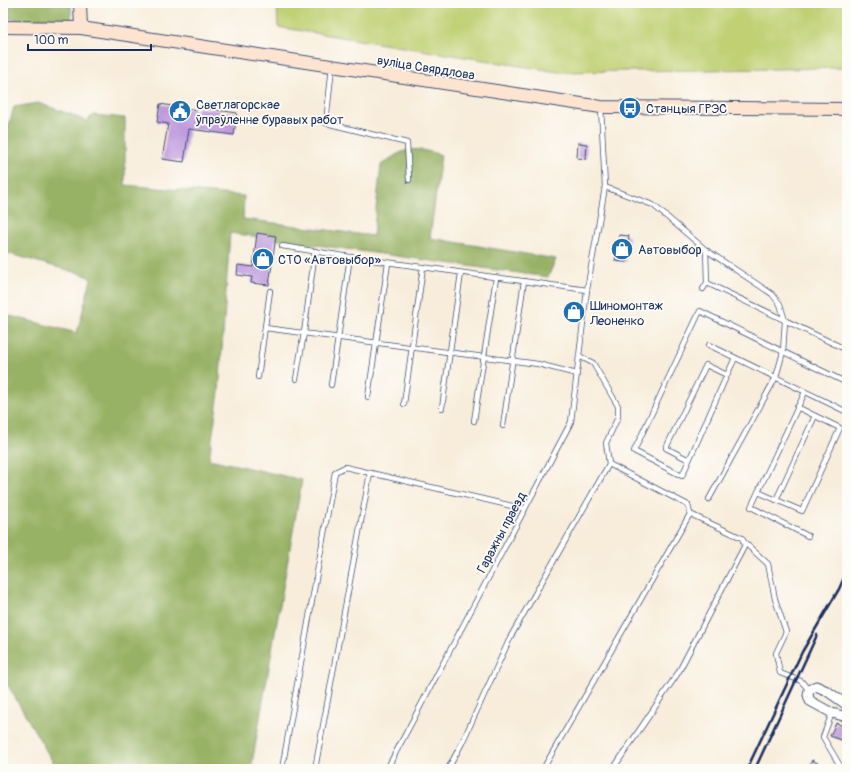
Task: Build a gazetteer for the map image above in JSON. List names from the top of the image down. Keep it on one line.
{"streets":{"main road":["вуліца Свярдлова"],"lane":["Гаражны праезд"]},"crossings":[["вуліца Свярдлова","Гаражны праезд"]],"places":{"bus stop":["Станцыя ГРЭС"],"public building":["Светлагорскае ўпраўленне буравых работ"],"shop":["Автовыбор","СТО «Автовыбор»","Шиномонтаж Леоненко"]},"scale_bar":"100 m"}
